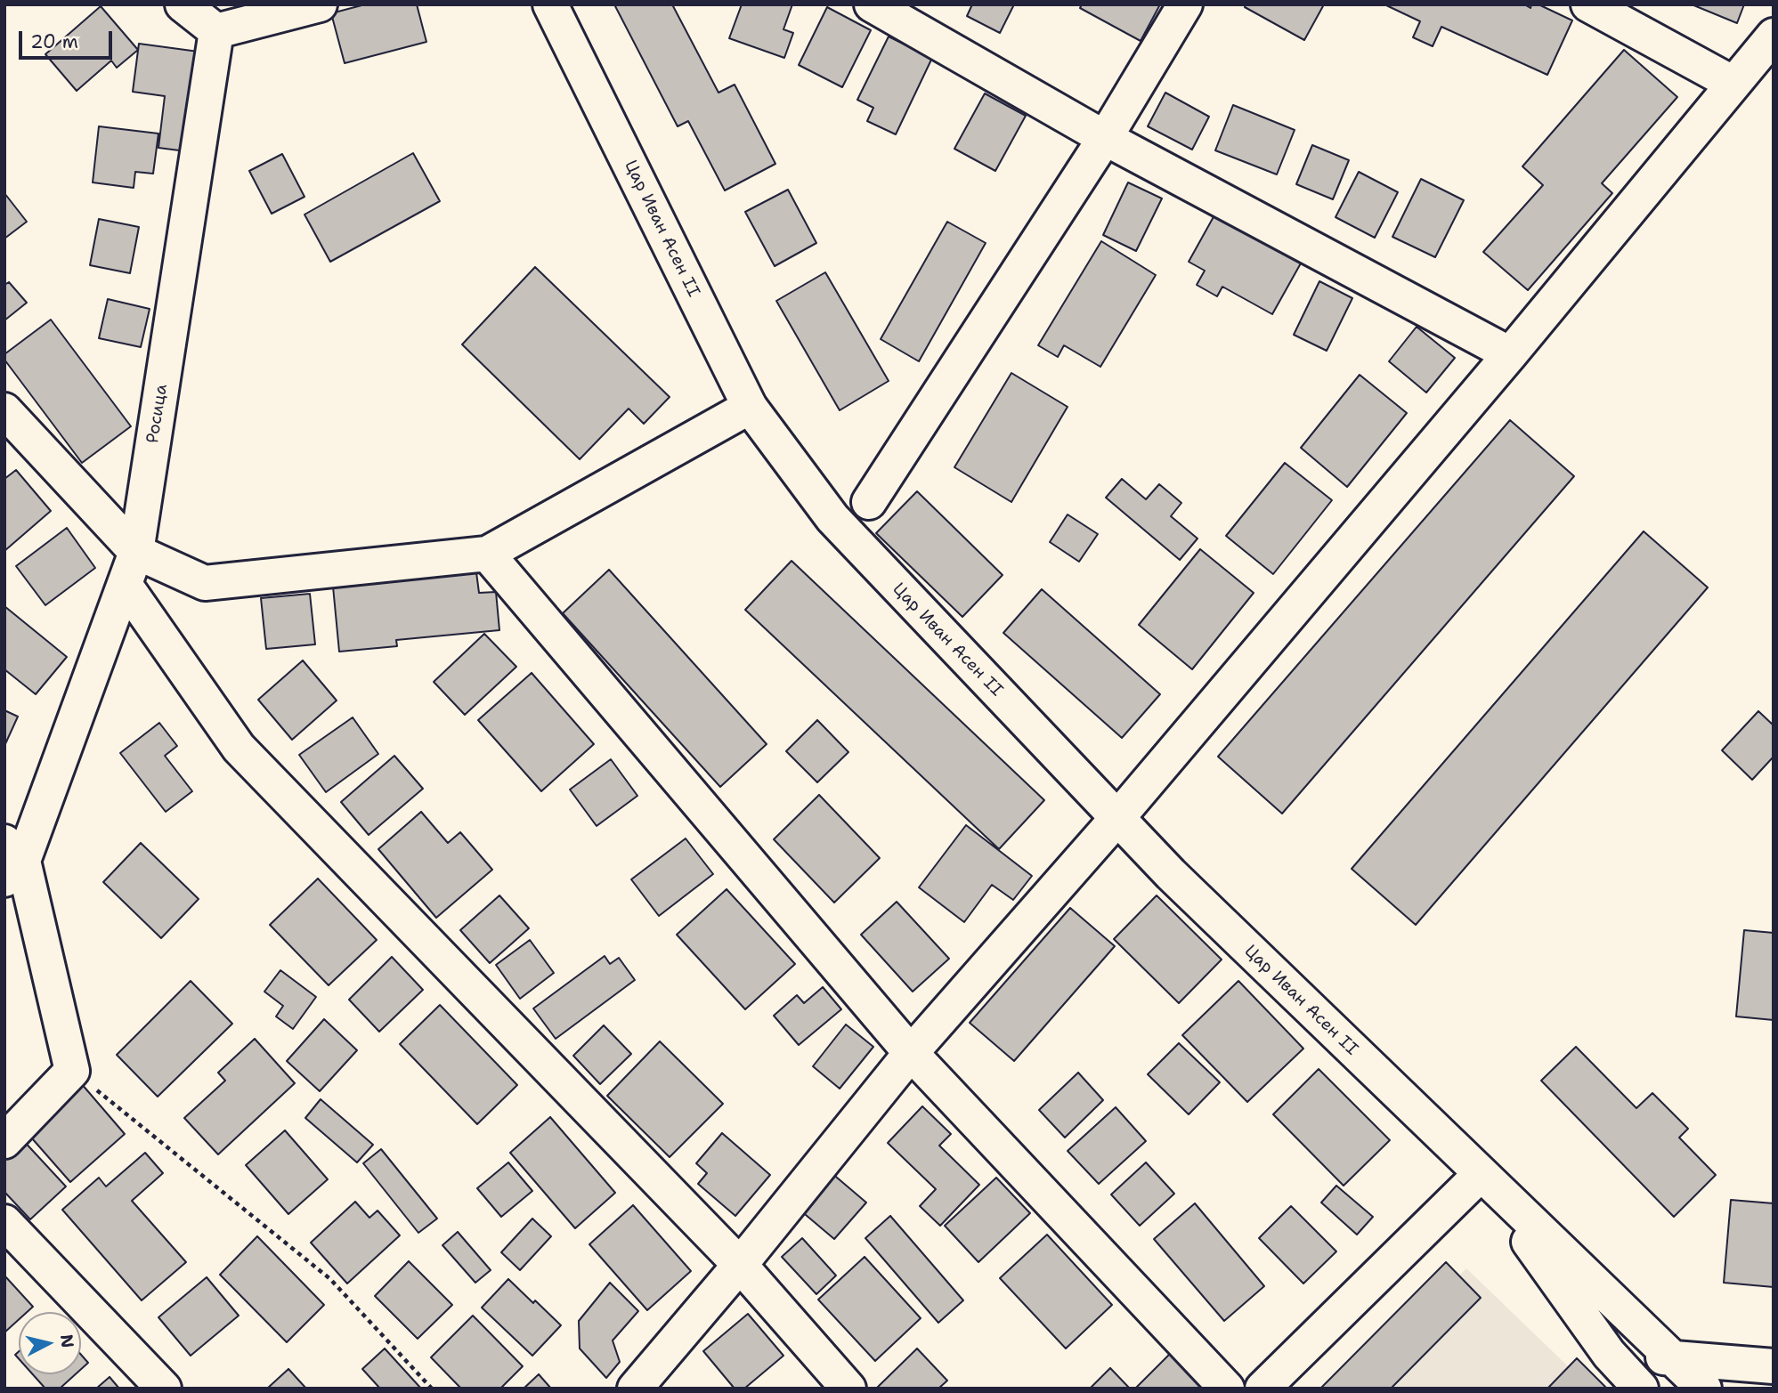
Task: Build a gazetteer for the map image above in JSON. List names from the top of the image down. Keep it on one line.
{"streets":{"street":["Цар Иван Асен II","Росица"]},"scale_bar":"20 m","north":"right"}
